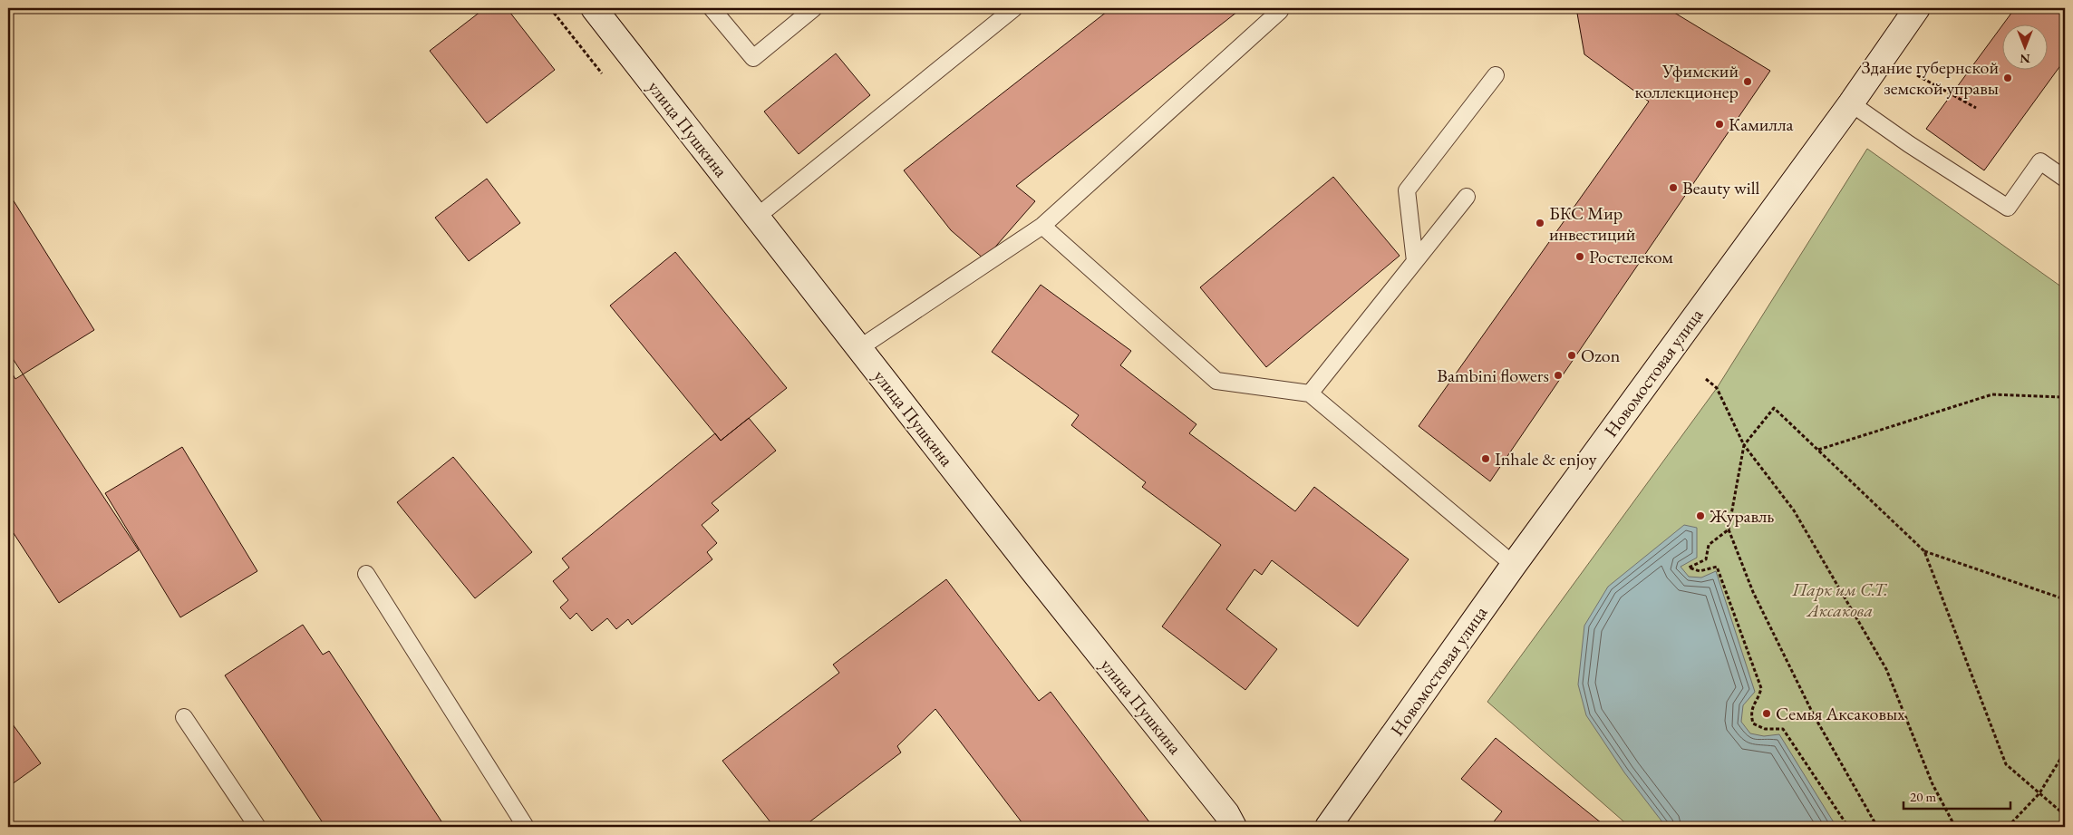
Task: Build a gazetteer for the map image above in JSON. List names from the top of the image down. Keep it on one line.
{"streets":{"street":["улица Пушкина","Новомостовая улица"]},"parks":["Парк им С.Т. Аксакова"],"places":["Здание губернской земской управы","Уфимский коллекционер","Камилла","Beauty will","БКС Мир инвестиций","Ростелеком","Ozon","Bambini flowers","Inhale & enjoy","Журавль","Семья Аксаковых"],"scale_bar":"20 m","north":"bottom"}
